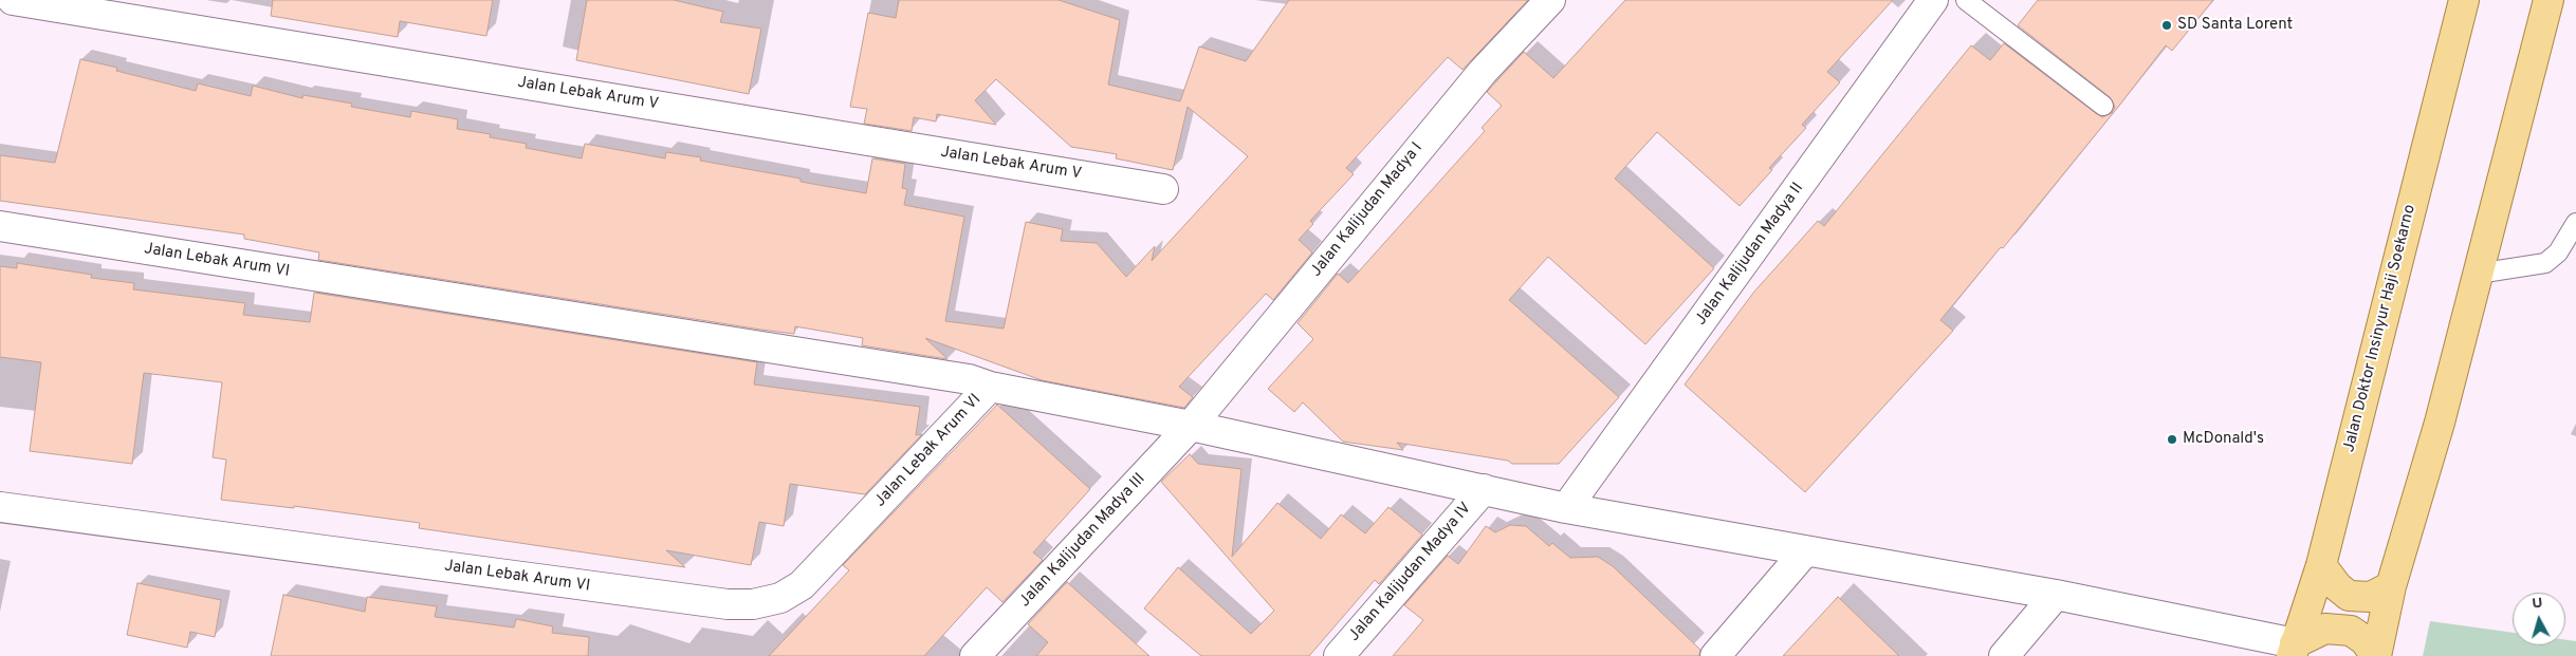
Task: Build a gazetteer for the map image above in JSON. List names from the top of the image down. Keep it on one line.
{"streets":{"main road":["Jalan Doktor Insinyur Haji Soekarno"],"street":["Jalan Lebak Arum V","Jalan Kalijudan Madya I","Jalan Kalijudan Madya II","Jalan Lebak Arum VI","Jalan Kalijudan Madya III","Jalan Kalijudan Madya IV"]},"crossings":[["Jalan Kalijudan Madya I","Jalan Kalijudan Madya III"]],"places":["SD Santa Lorent","McDonald's"],"north":"top"}
